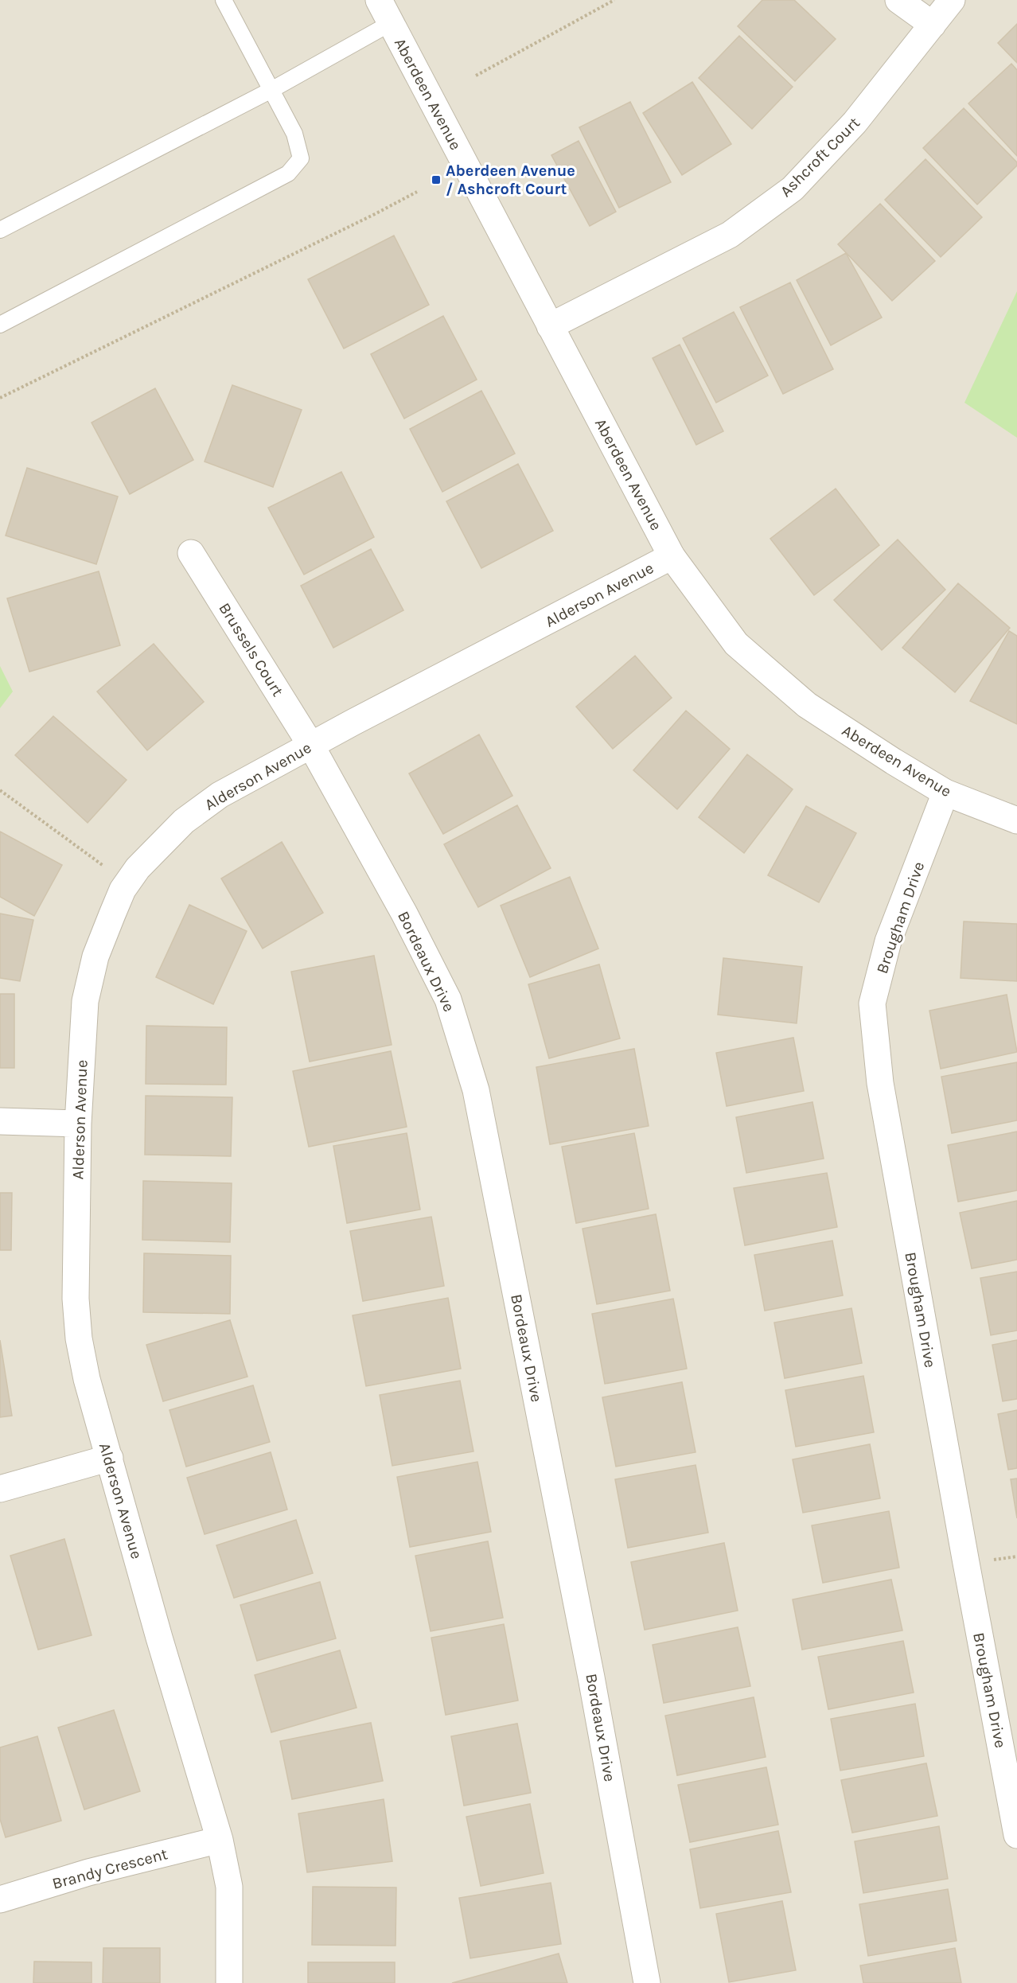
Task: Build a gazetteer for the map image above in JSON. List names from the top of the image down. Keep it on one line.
{"streets":{"street":["Aberdeen Avenue","Ashcroft Court","Alderson Avenue","Brussels Court","Brougham Drive","Bordeaux Drive","Brandy Crescent"]},"crossings":[["Aberdeen Avenue","Ashcroft Court"],["Aberdeen Avenue","Alderson Avenue"],["Aberdeen Avenue","Brougham Drive"],["Alderson Avenue","Brussels Court"],["Alderson Avenue","Bordeaux Drive"],["Alderson Avenue","Brandy Crescent"],["Brussels Court","Bordeaux Drive"]],"places":{"transit":["Aberdeen Avenue / Ashcroft Court"]}}
